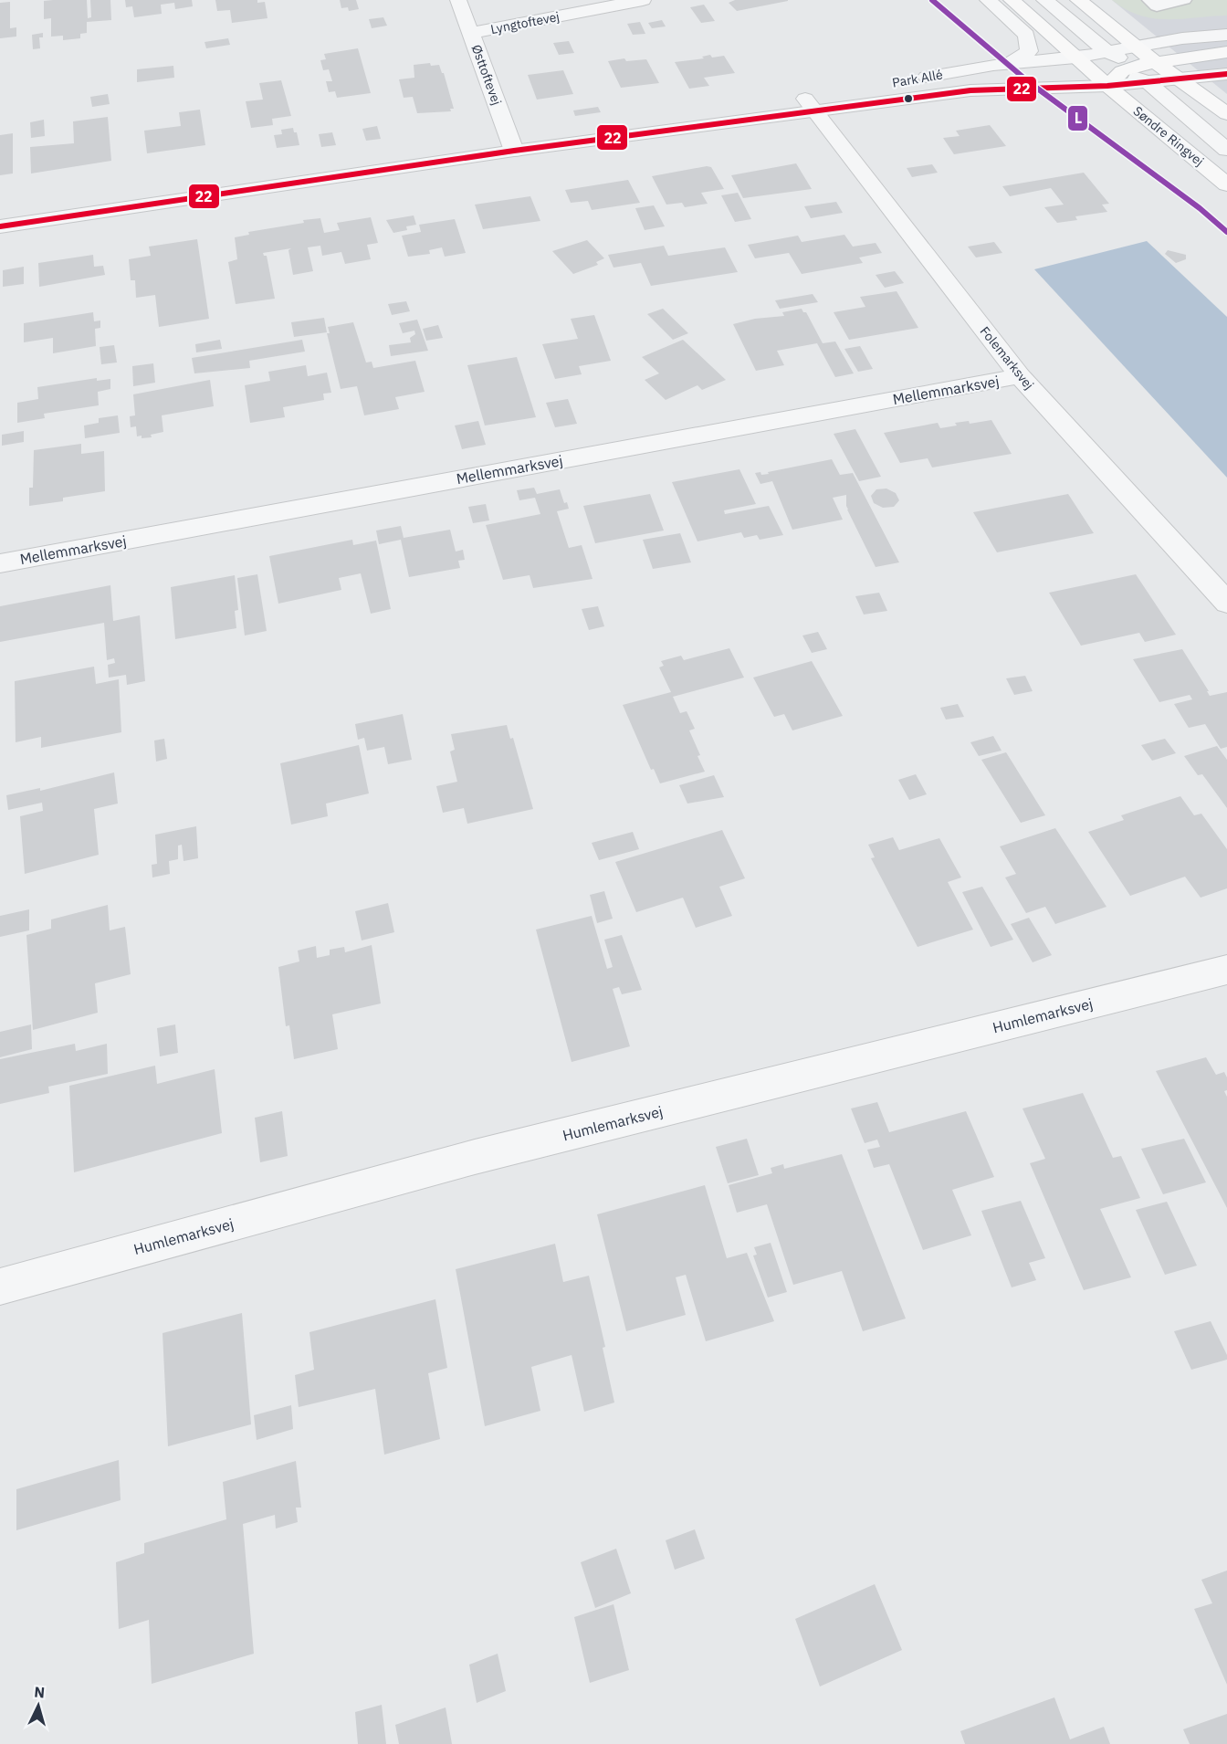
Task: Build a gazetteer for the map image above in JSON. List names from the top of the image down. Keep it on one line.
{"streets":{"main road":["Søndre Ringvej"],"street":["Lyngtoftevej","Østtoftevej","Park Allé","Folemarksvej","Mellemmarksvej","Humlemarksvej"]},"crossings":[["Lyngtoftevej","Østtoftevej"],["Østtoftevej","Park Allé"],["Park Allé","Søndre Ringvej"],["Park Allé","Folemarksvej"],["Folemarksvej","Mellemmarksvej"]],"lines":["transit line L","transit line 22"],"north":"top"}
